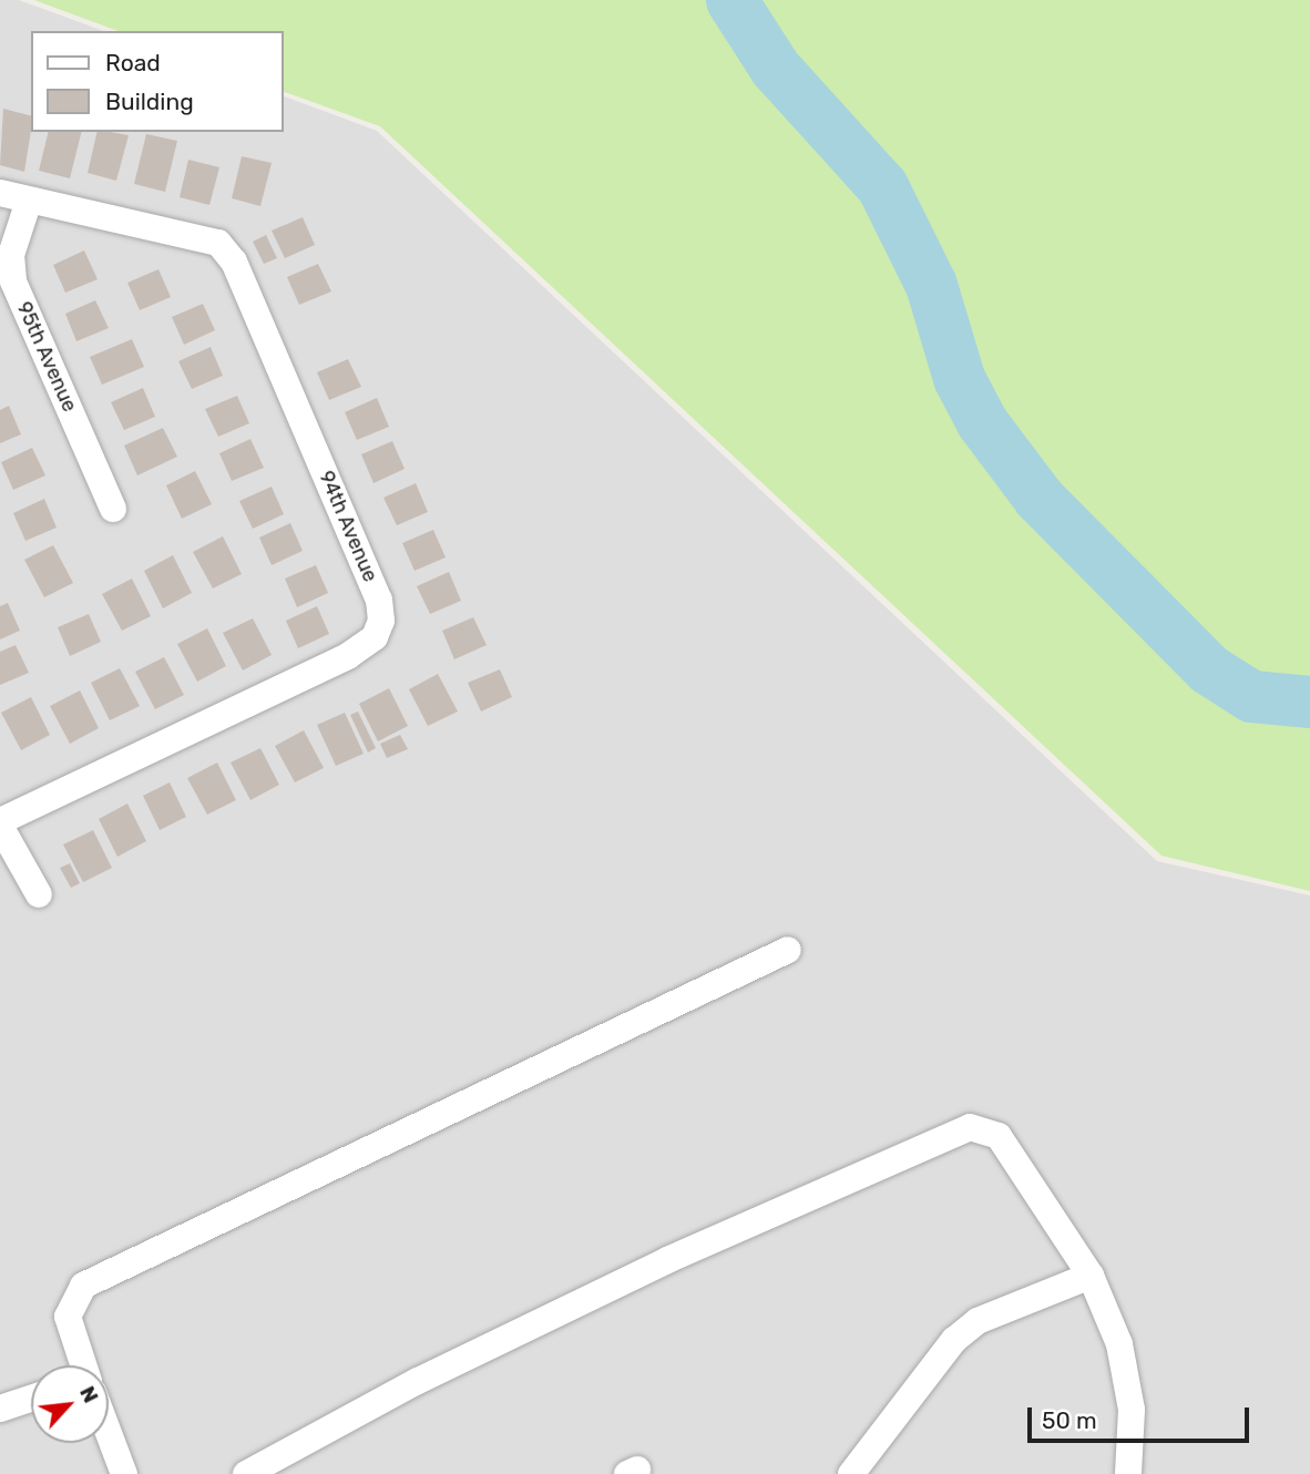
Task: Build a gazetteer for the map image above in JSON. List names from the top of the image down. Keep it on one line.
{"streets":{"street":["95th Avenue","94th Avenue"]},"crossings":[["95th Avenue","94th Avenue"]],"legend":["Road","Building"],"scale_bar":"50 m","north":"top right"}
